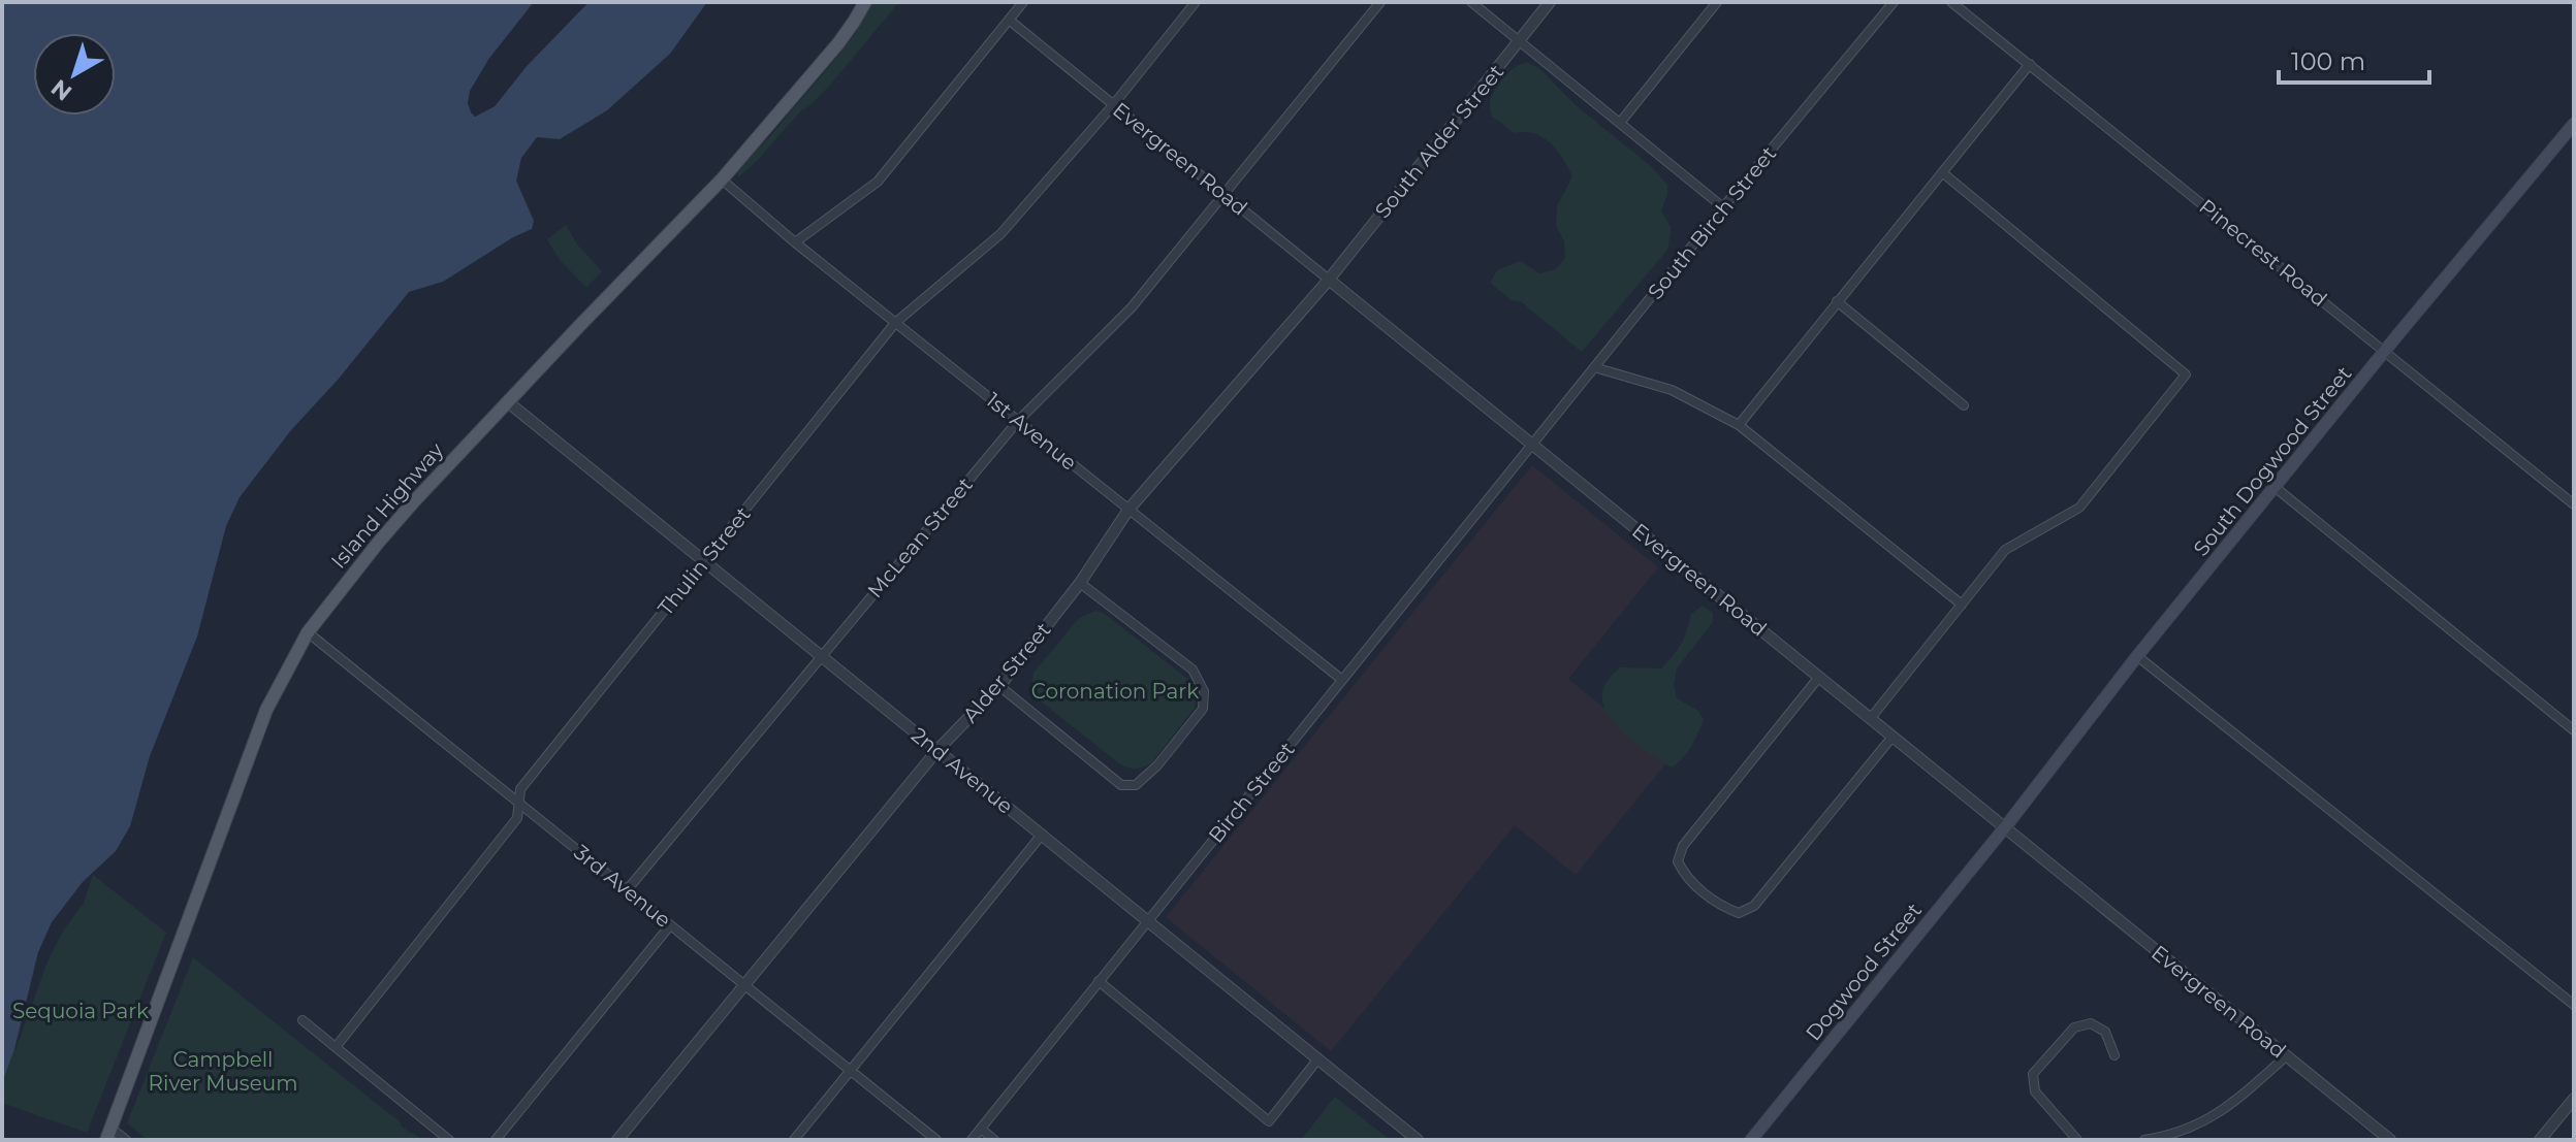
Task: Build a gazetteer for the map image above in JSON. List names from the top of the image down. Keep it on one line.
{"streets":{"main road":["South Dogwood Street","Island Highway","Dogwood Street"],"street":["South Alder Street","Evergreen Road","South Birch Street","Pinecrest Road","1st Avenue","McLean Street","Thulin Street","Alder Street","2nd Avenue","Birch Street","3rd Avenue"]},"crossings":[["South Alder Street","Evergreen Road"],["South Alder Street","Alder Street"],["Evergreen Road","South Birch Street"],["Evergreen Road","South Dogwood Street"],["Evergreen Road","McLean Street"],["Evergreen Road","Thulin Street"],["Evergreen Road","Alder Street"],["Evergreen Road","Birch Street"],["Evergreen Road","Dogwood Street"],["South Birch Street","Birch Street"],["Pinecrest Road","South Dogwood Street"],["1st Avenue","Island Highway"],["1st Avenue","McLean Street"],["1st Avenue","Thulin Street"],["1st Avenue","Alder Street"],["1st Avenue","Birch Street"],["South Dogwood Street","Dogwood Street"],["Island Highway","2nd Avenue"],["Island Highway","3rd Avenue"],["McLean Street","2nd Avenue"],["McLean Street","3rd Avenue"],["Thulin Street","2nd Avenue"],["Thulin Street","3rd Avenue"],["Alder Street","2nd Avenue"],["Alder Street","3rd Avenue"],["2nd Avenue","Birch Street"]],"parks":["Coronation Park","Sequoia Park","Campbell River Museum"],"scale_bar":"100 m","north":"bottom left"}
